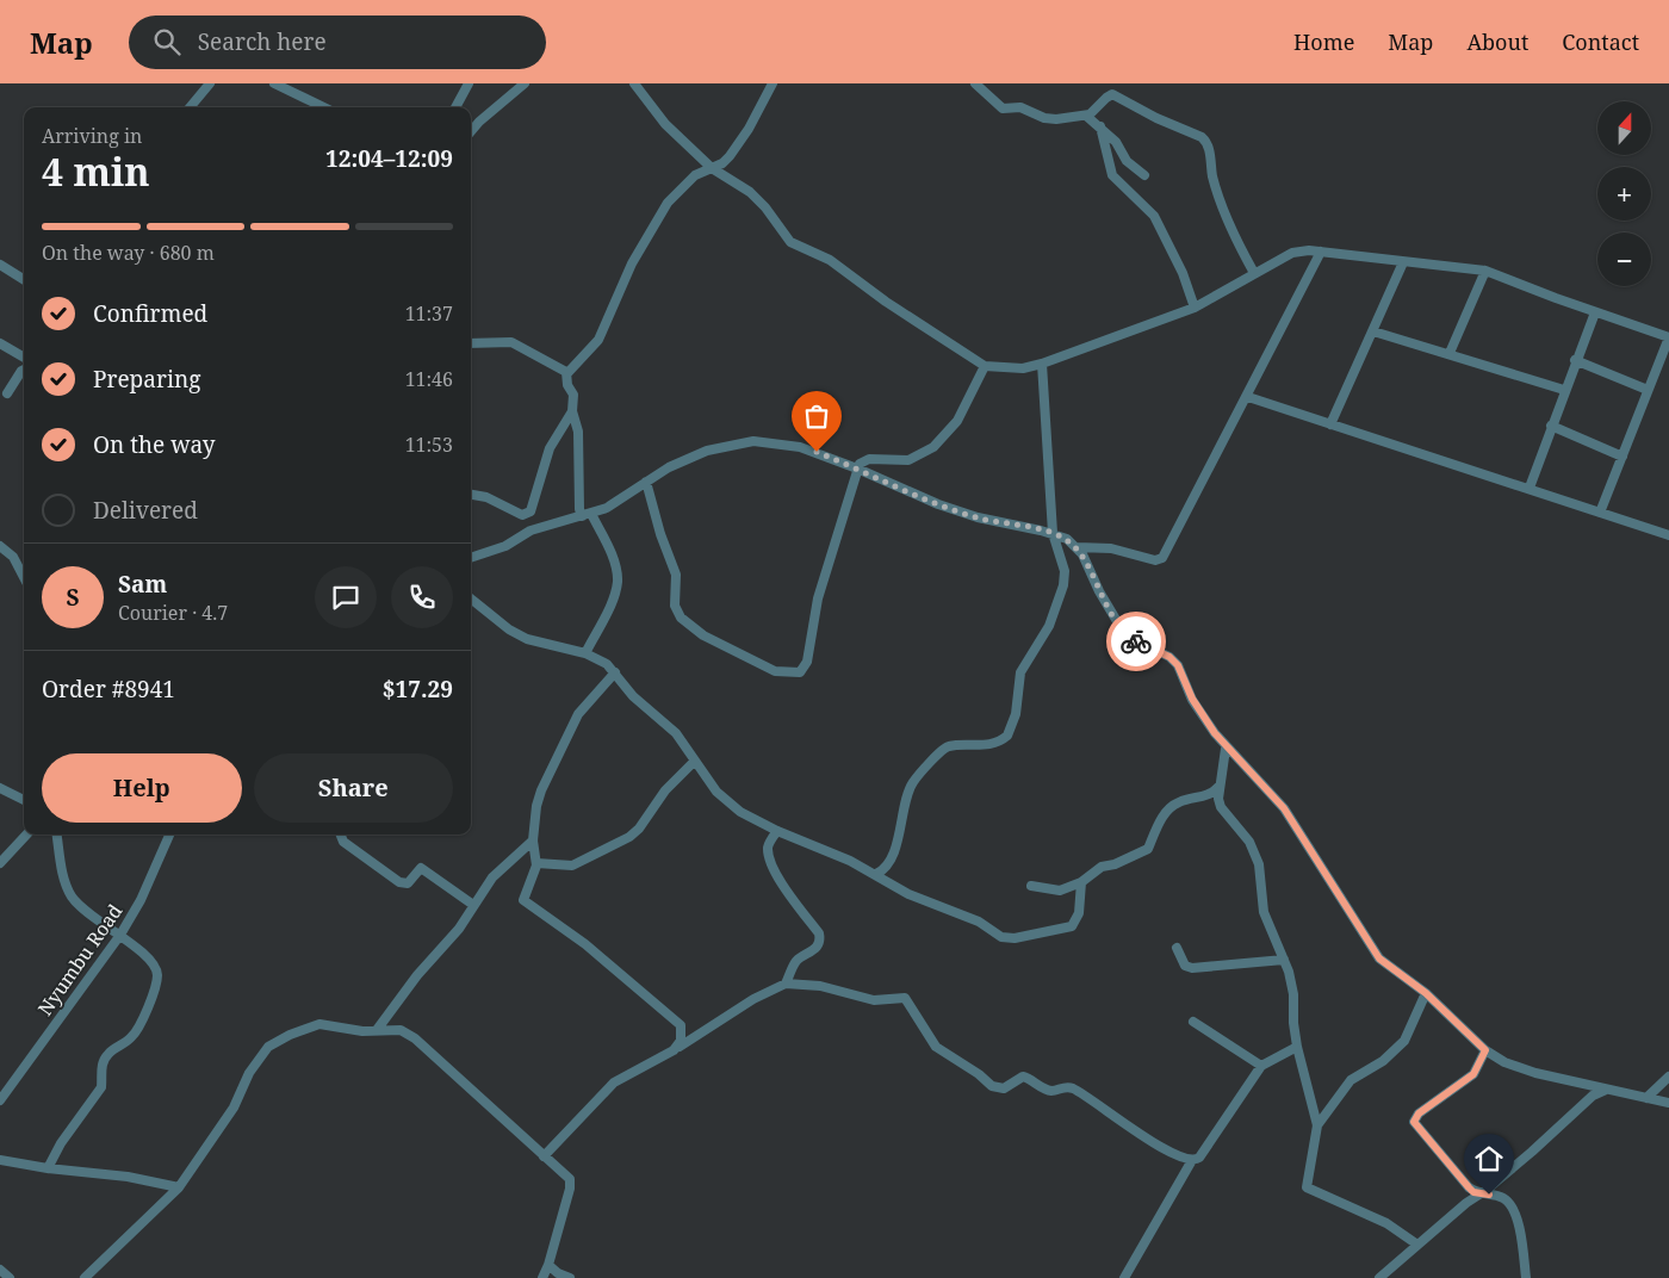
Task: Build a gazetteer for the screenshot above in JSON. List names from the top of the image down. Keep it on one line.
{"streets":{"street":["Nyumbu Road"]},"north":"top","page":{"header":"Map","search":"Search here","nav":["Home","Map","About","Contact"],"map_buttons":["+","−"],"heading":["4 min","Arriving in","12:04–12:09"],"panel":["Sam","Courier · 4.7","Order #8941","$17.29"],"bar":"On the way · 680 m","list":[["Confirmed","11:37"],["Preparing","11:46"],["On the way","11:53"],"Delivered"],"round":"S","buttons":["Help","Share"]}}
